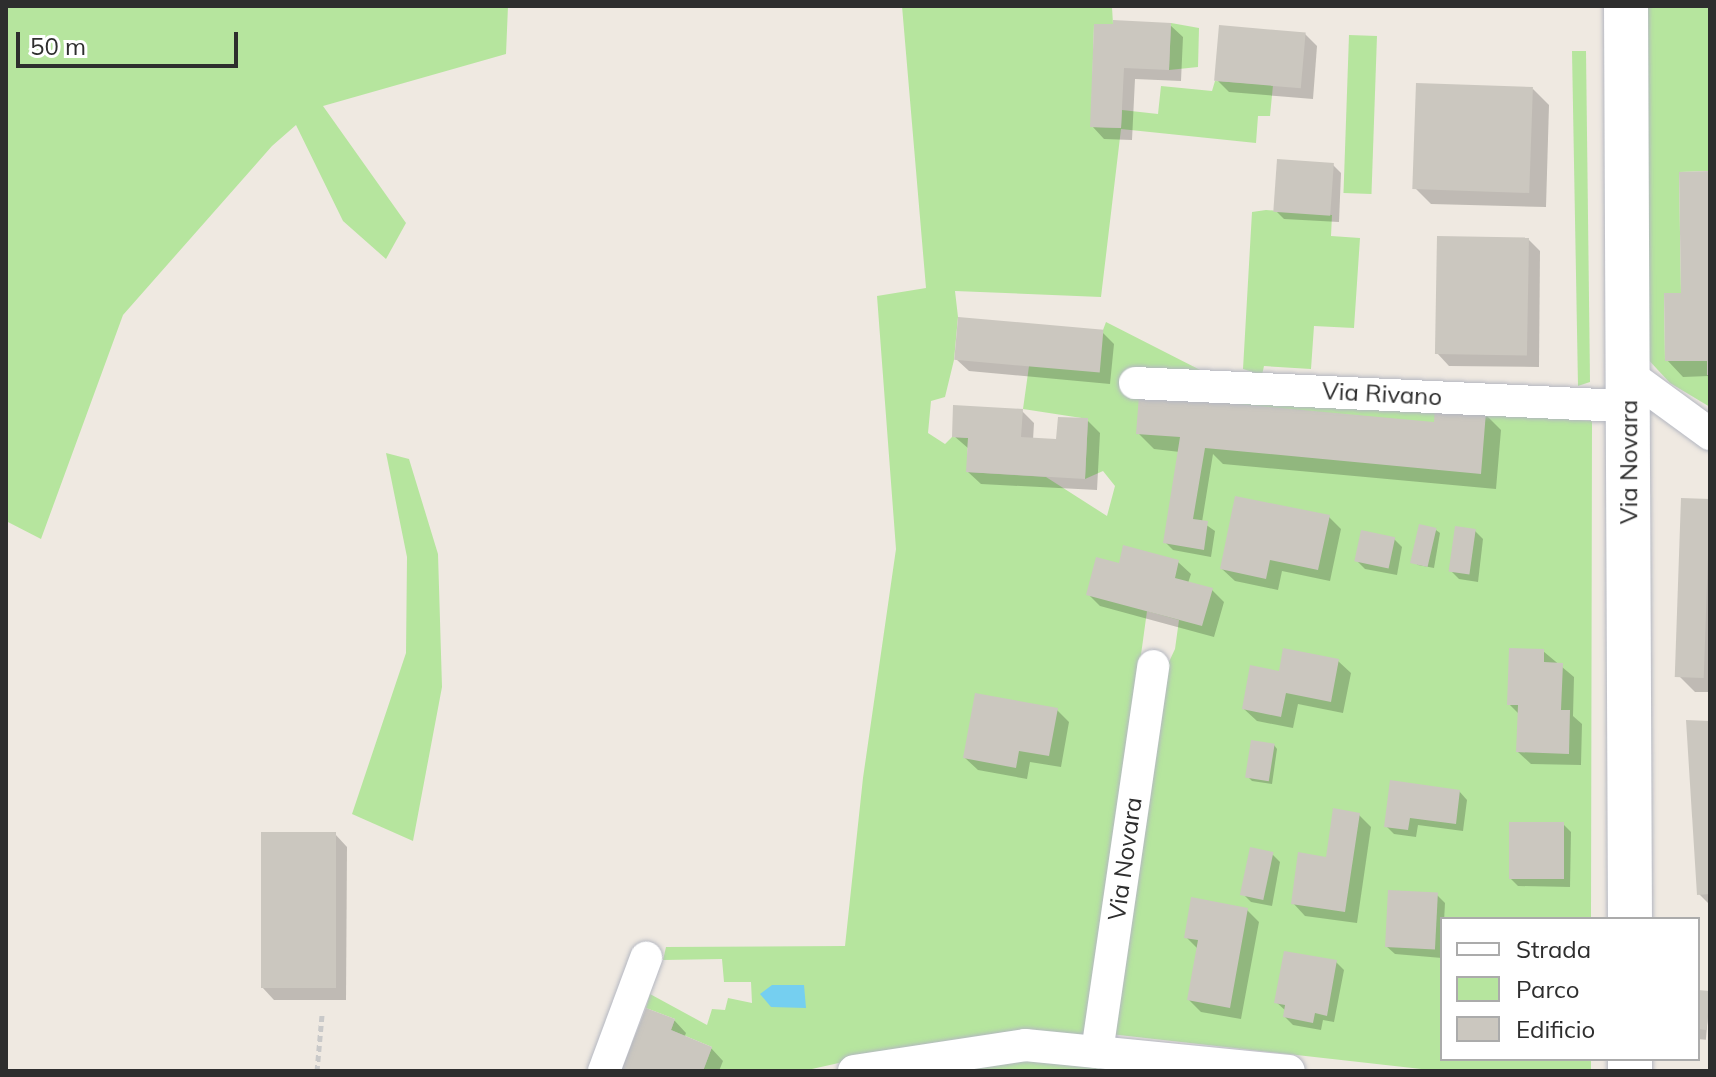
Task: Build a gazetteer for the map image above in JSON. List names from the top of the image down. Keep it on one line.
{"streets":{"main road":["Via Novara"],"street":["Via Rivano"]},"crossings":[["Via Rivano","Via Novara"]],"legend":["Strada","Parco","Edificio"],"scale_bar":"50 m"}
